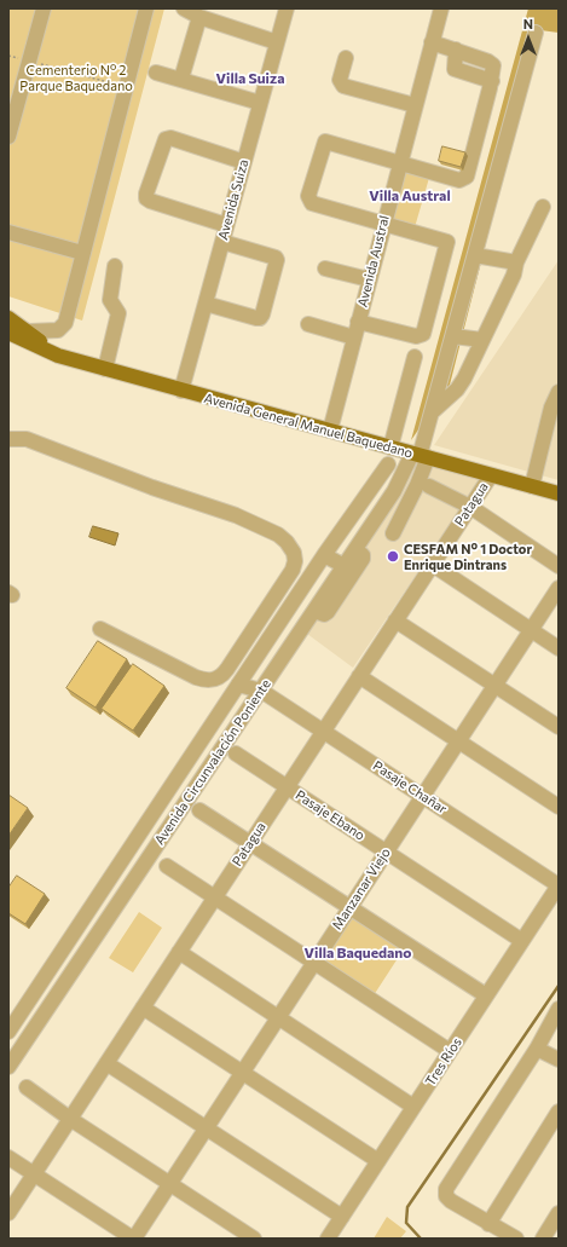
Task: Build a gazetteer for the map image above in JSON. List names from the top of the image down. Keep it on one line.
{"streets":{"main road":["Avenida General Manuel Baquedano"],"street":["Avenida Suiza","Avenida Austral","Patagua","Avenida Circunvalación Poniente","Pasaje Chañar","Pasaje Ebano","Manzanar Viejo","Tres Ríos"]},"crossings":[["Avenida Suiza","Avenida General Manuel Baquedano"],["Avenida Austral","Avenida General Manuel Baquedano"],["Avenida General Manuel Baquedano","Patagua"],["Avenida General Manuel Baquedano","Avenida Circunvalación Poniente"],["Patagua","Pasaje Chañar"],["Patagua","Pasaje Ebano"],["Avenida Circunvalación Poniente","Pasaje Chañar"],["Pasaje Chañar","Manzanar Viejo"],["Pasaje Chañar","Tres Ríos"],["Pasaje Ebano","Manzanar Viejo"],["Pasaje Ebano","Tres Ríos"]],"districts":["Villa Suiza","Villa Austral","Villa Baquedano"],"parks":["Cementerio N° 2 Parque Baquedano"],"places":["CESFAM N° 1 Doctor Enrique Dintrans"],"north":"top"}
